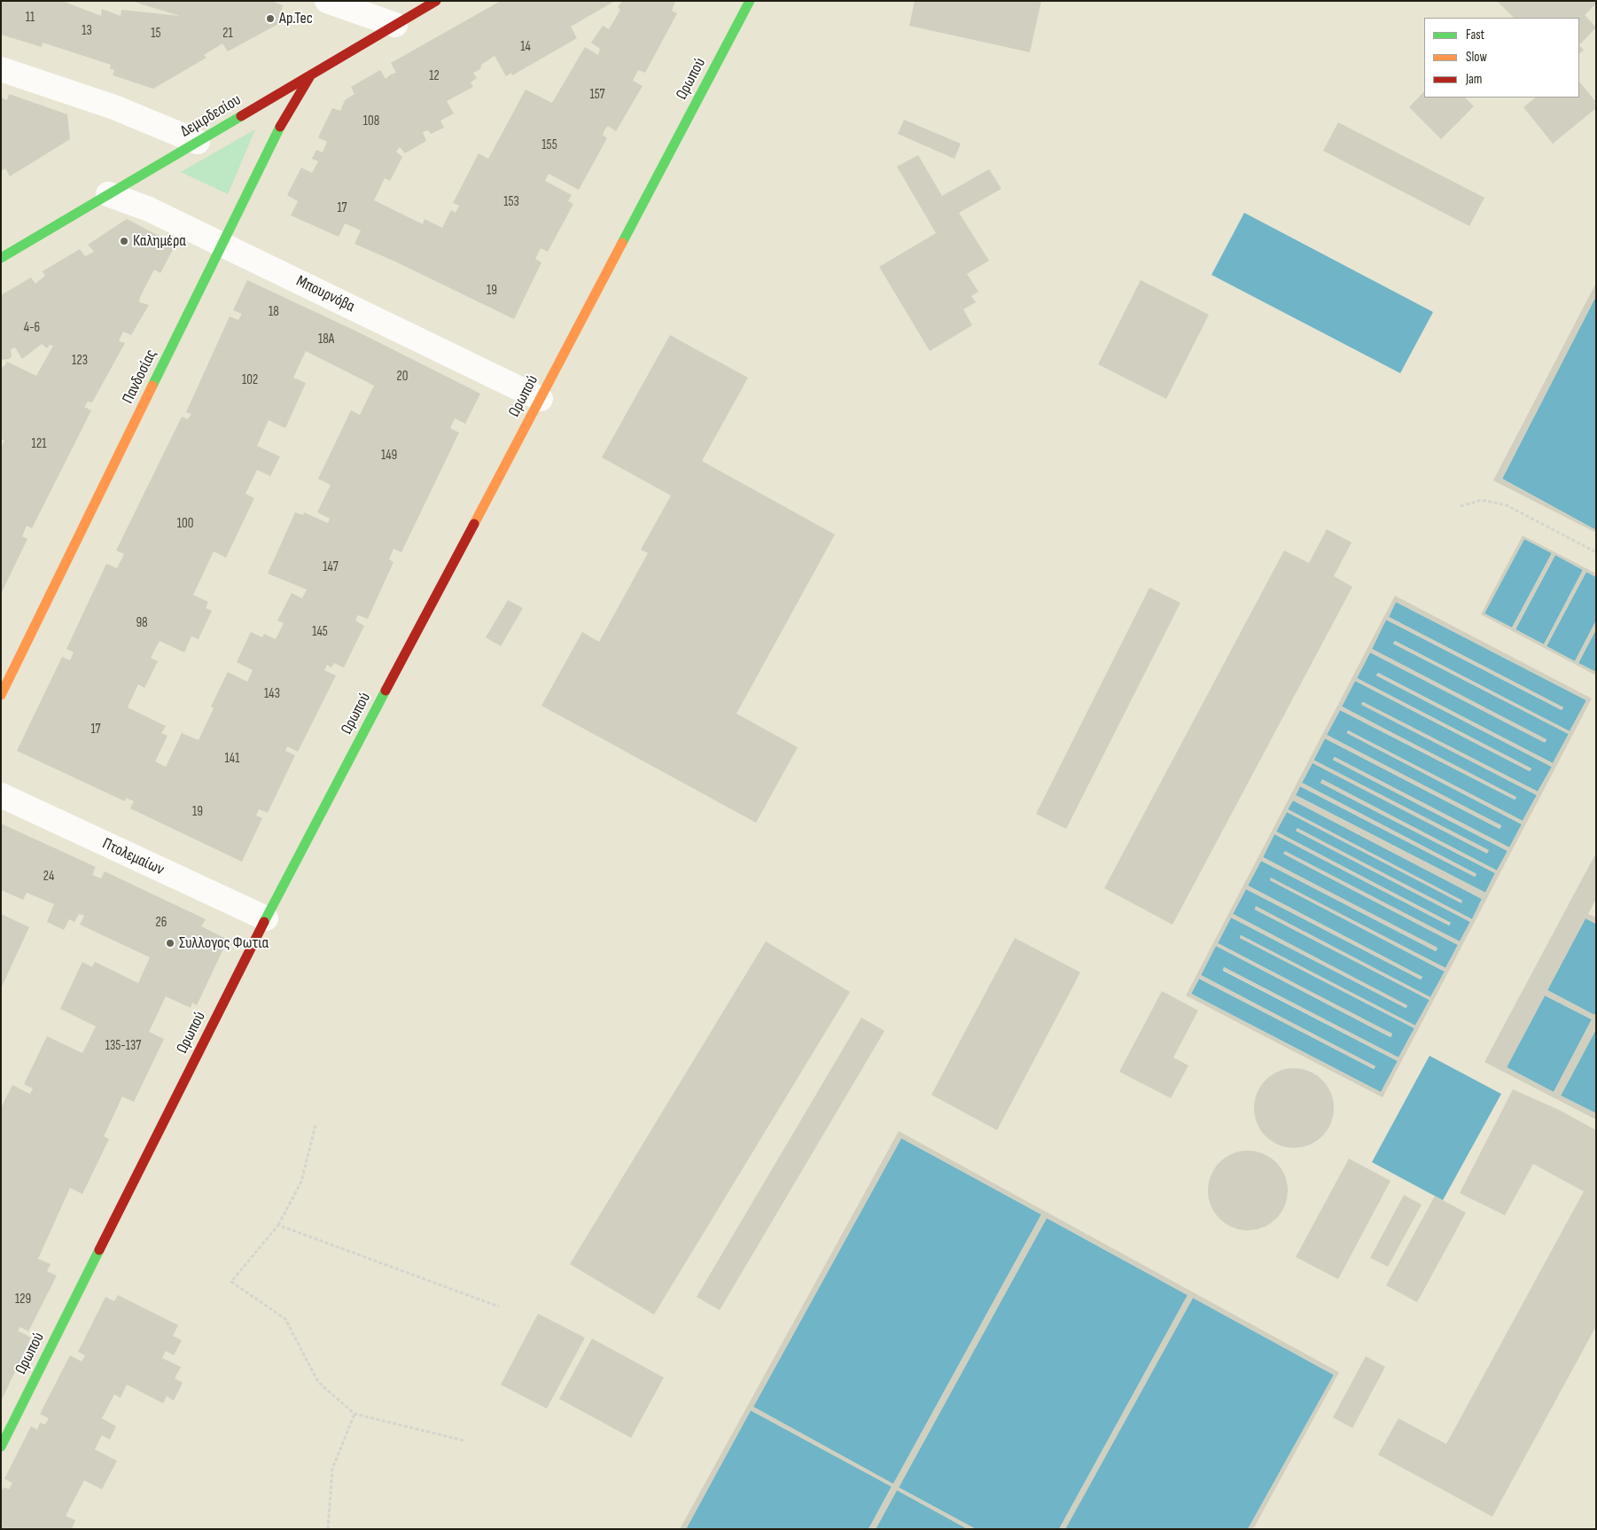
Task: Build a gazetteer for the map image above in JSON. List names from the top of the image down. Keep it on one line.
{"streets":{"street":["Ωρωπού","Δεμιρδεσίου","Μπουρνόβα","Πανδοσίας","Πτολεμαίων"]},"crossings":[["Ωρωπού","Μπουρνόβα"],["Ωρωπού","Πτολεμαίων"],["Δεμιρδεσίου","Μπουρνόβα"],["Δεμιρδεσίου","Πανδοσίας"],["Μπουρνόβα","Πανδοσίας"]],"places":["Ap.Tec","Καλημέρα","Συλλογος Φωτια"],"house_numbers":["11","13","15","21","14","12","157","108","155","153","17","19","18","4-6","18Α","123","20","102","121","149","100","147","98","145","143","17","141","19","24","26","135-137","129"],"legend":["Fast","Slow","Jam"]}
